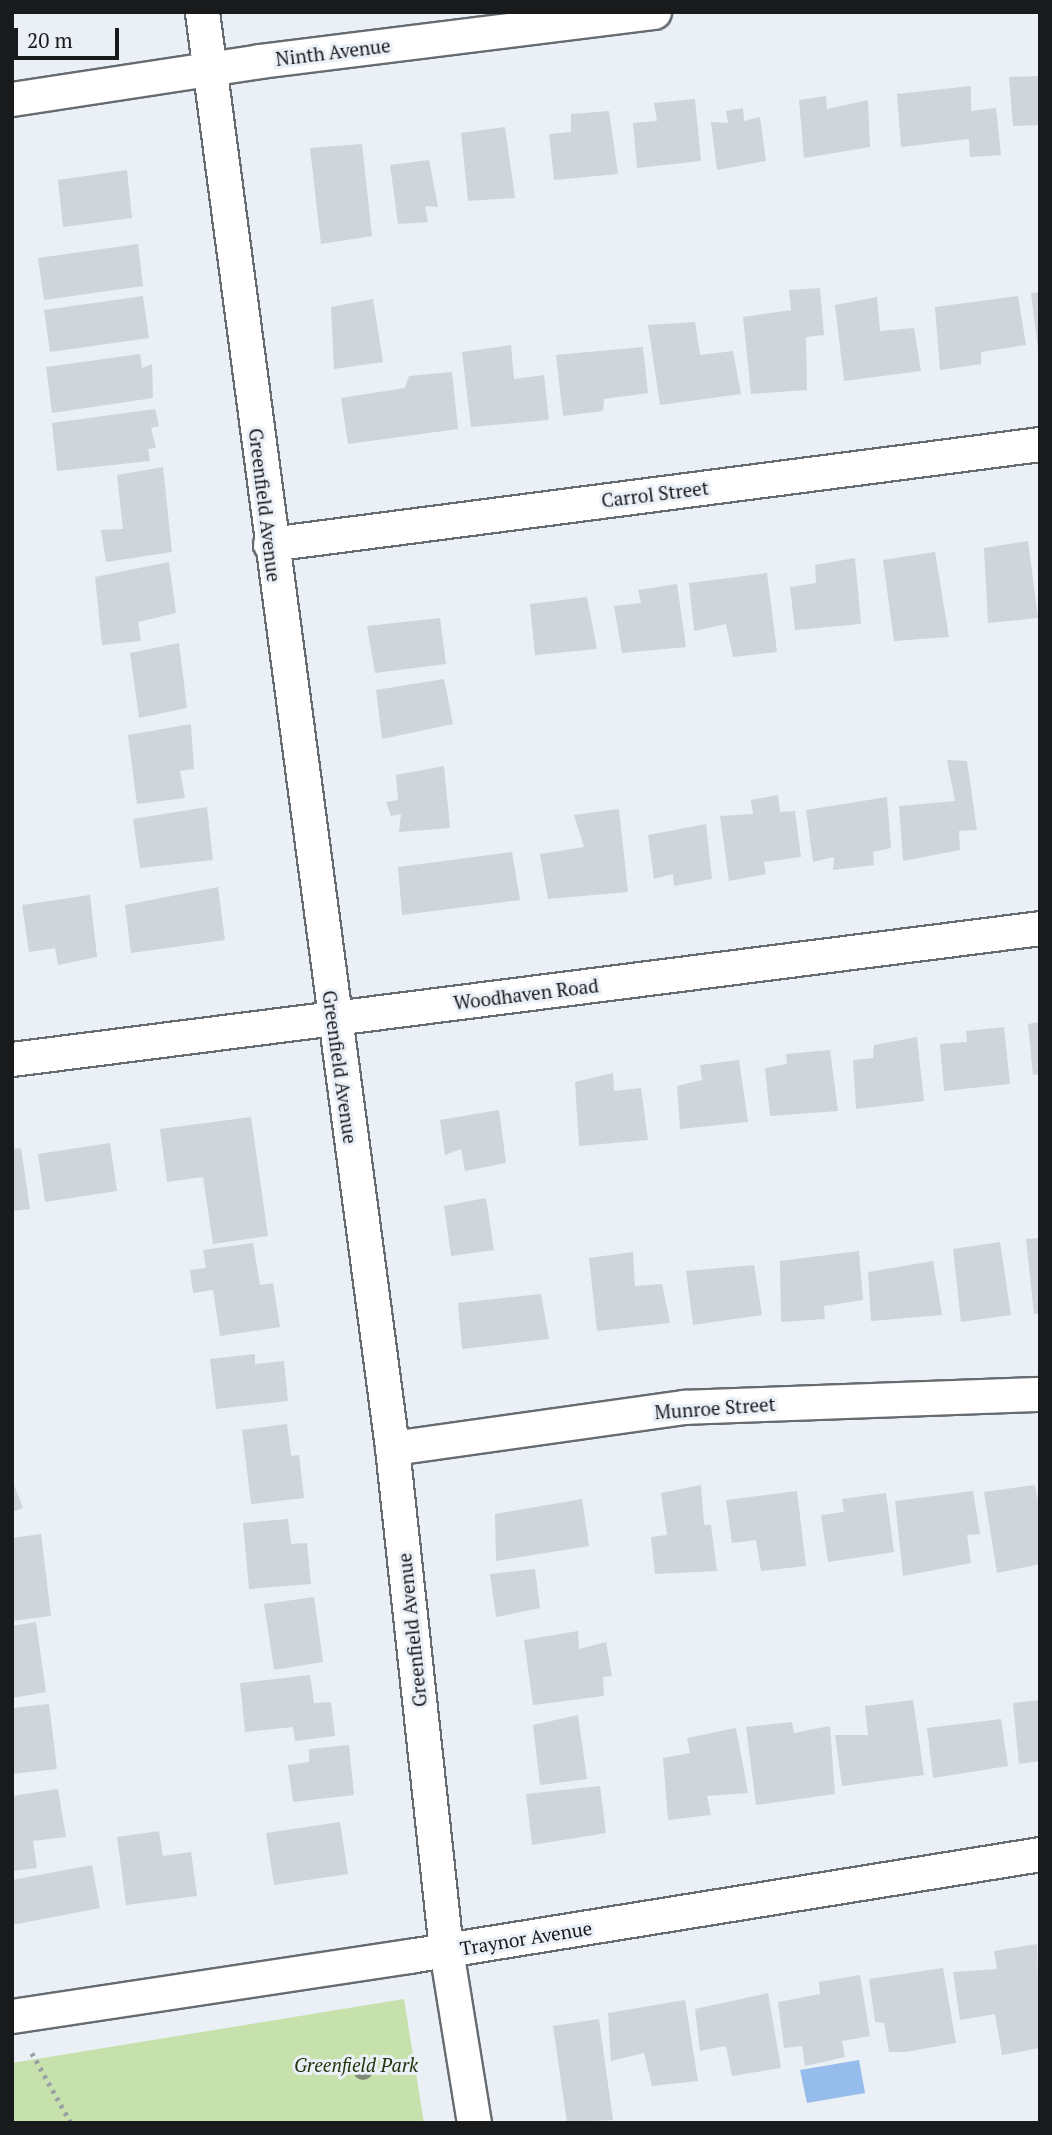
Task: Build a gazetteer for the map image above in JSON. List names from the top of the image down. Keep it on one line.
{"streets":{"street":["Ninth Avenue","Carrol Street","Greenfield Avenue","Woodhaven Road","Munroe Street","Traynor Avenue"]},"crossings":[["Ninth Avenue","Greenfield Avenue"],["Carrol Street","Greenfield Avenue"],["Greenfield Avenue","Woodhaven Road"],["Greenfield Avenue","Munroe Street"],["Greenfield Avenue","Traynor Avenue"]],"parks":["Greenfield Park"],"scale_bar":"20 m"}
